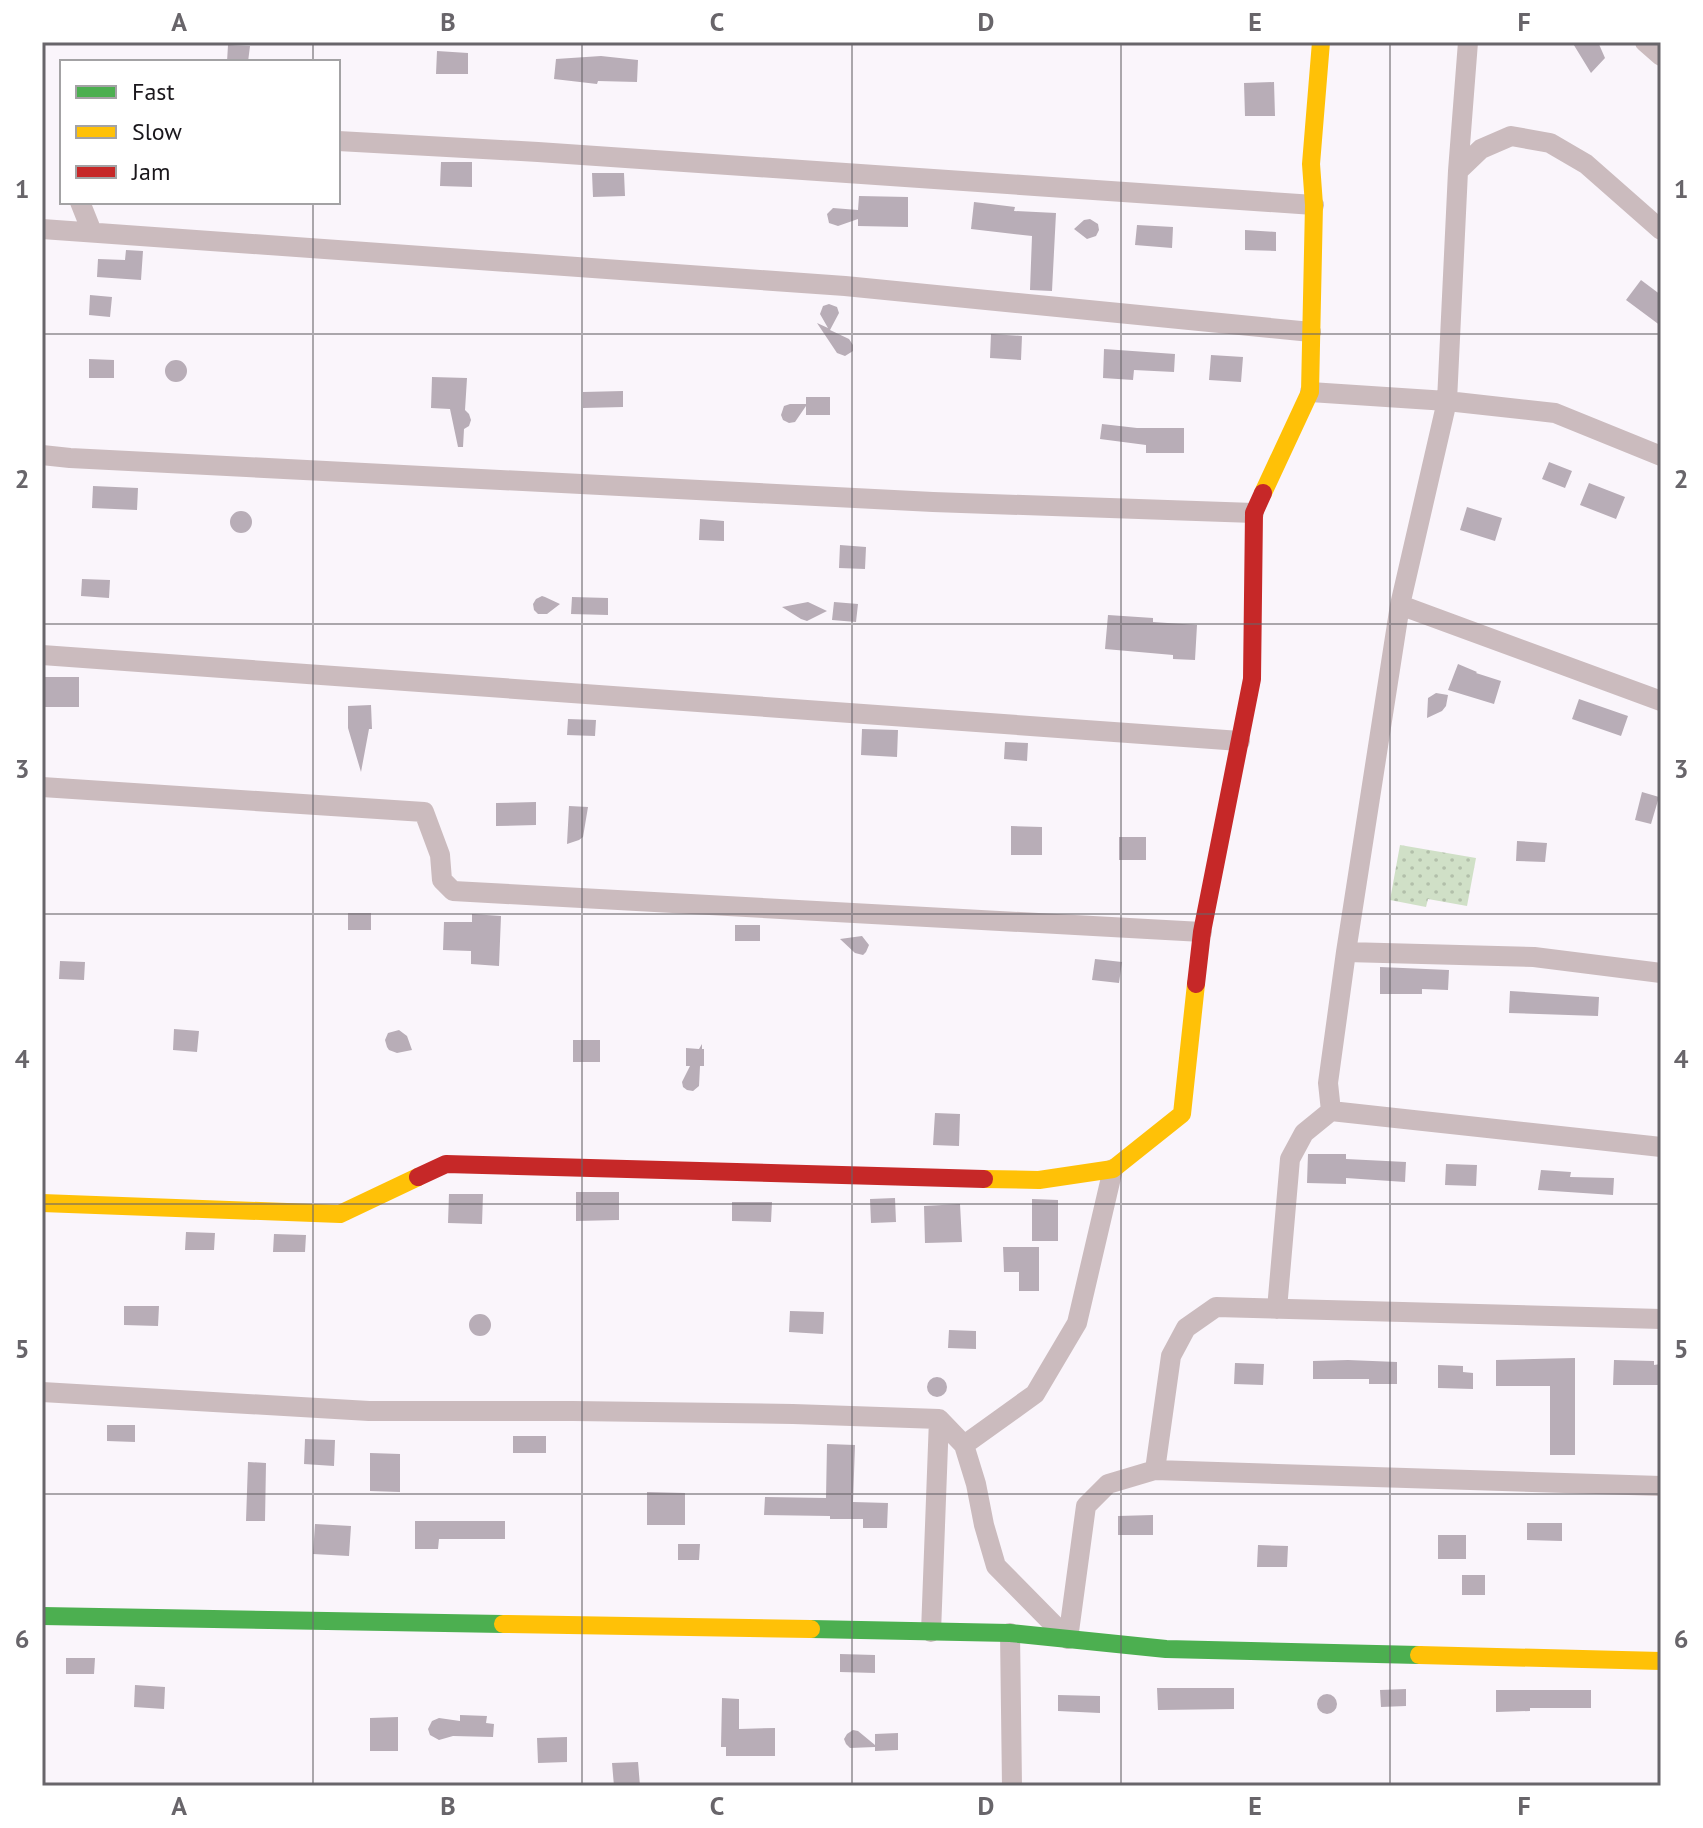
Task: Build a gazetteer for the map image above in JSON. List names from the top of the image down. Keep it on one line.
{"legend":["Fast","Slow","Jam"],"grid":{"columns":["A","B","C","D","E","F"],"rows":["1","2","3","4","5","6"]}}
